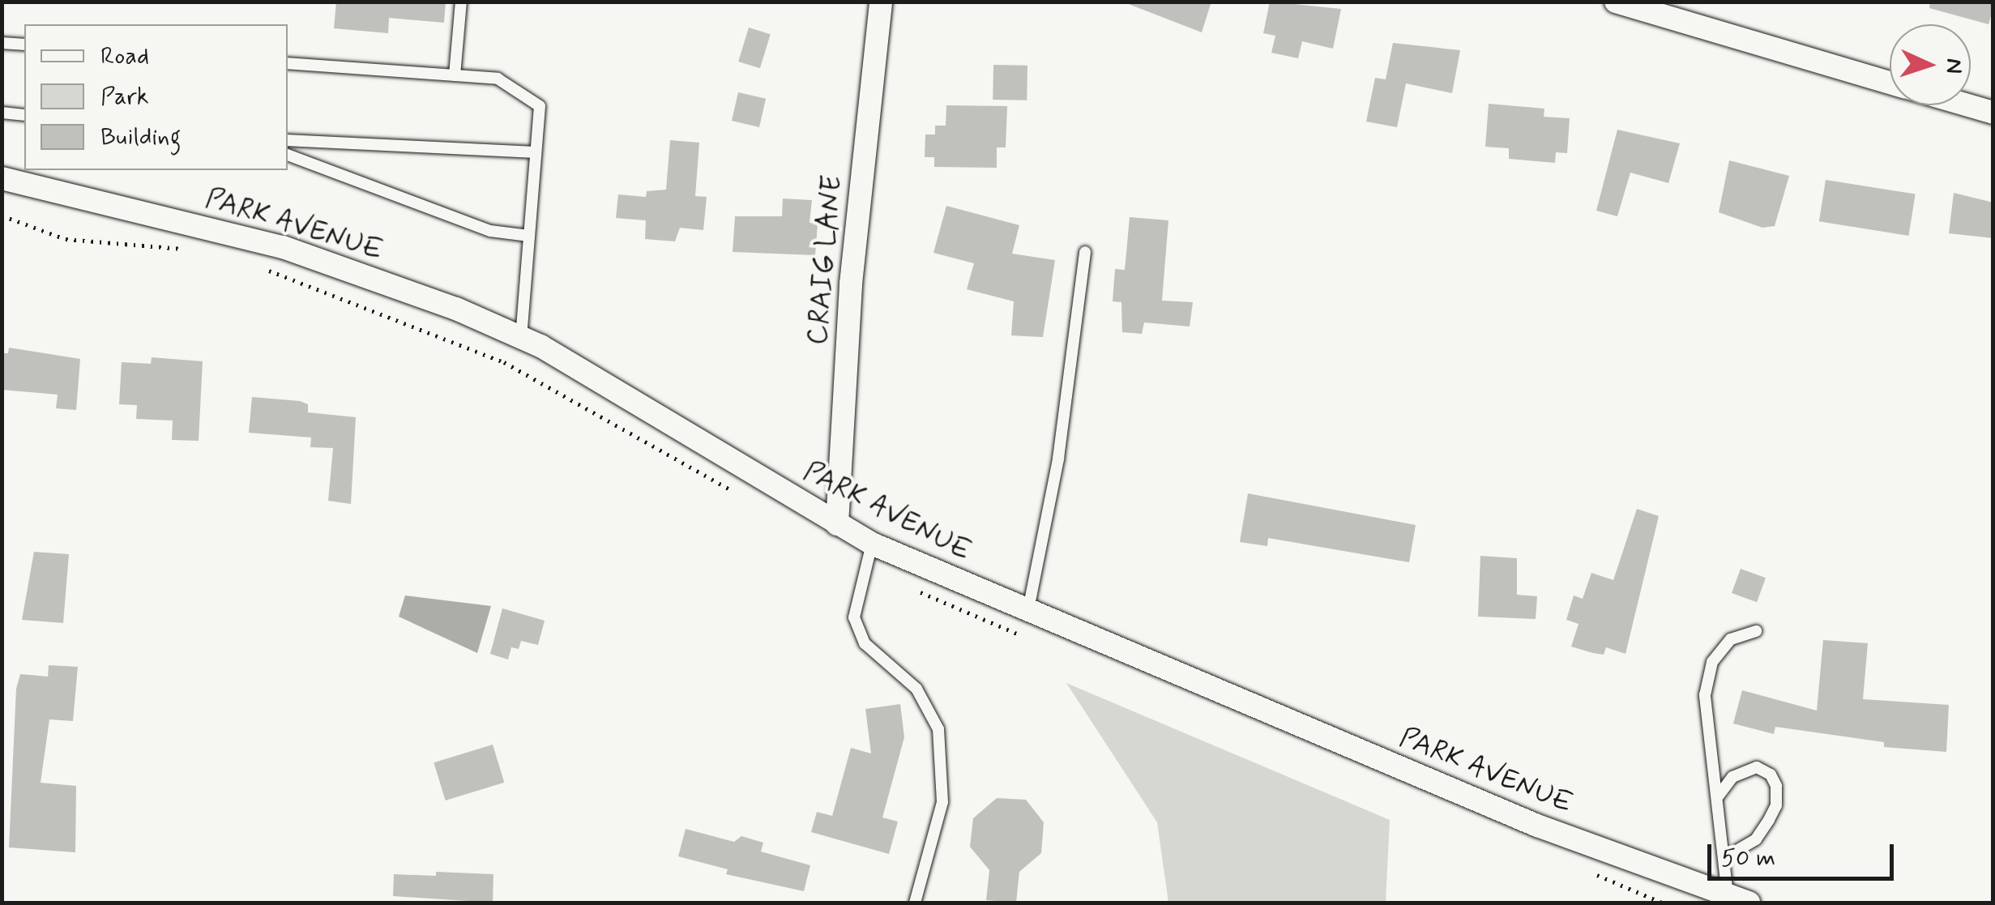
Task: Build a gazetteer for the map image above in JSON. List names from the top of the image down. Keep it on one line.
{"streets":{"street":["PARK AVENUE","CRAIG LANE"]},"crossings":[["PARK AVENUE","CRAIG LANE"]],"legend":["Road","Park","Building"],"scale_bar":"50 m","north":"right"}
